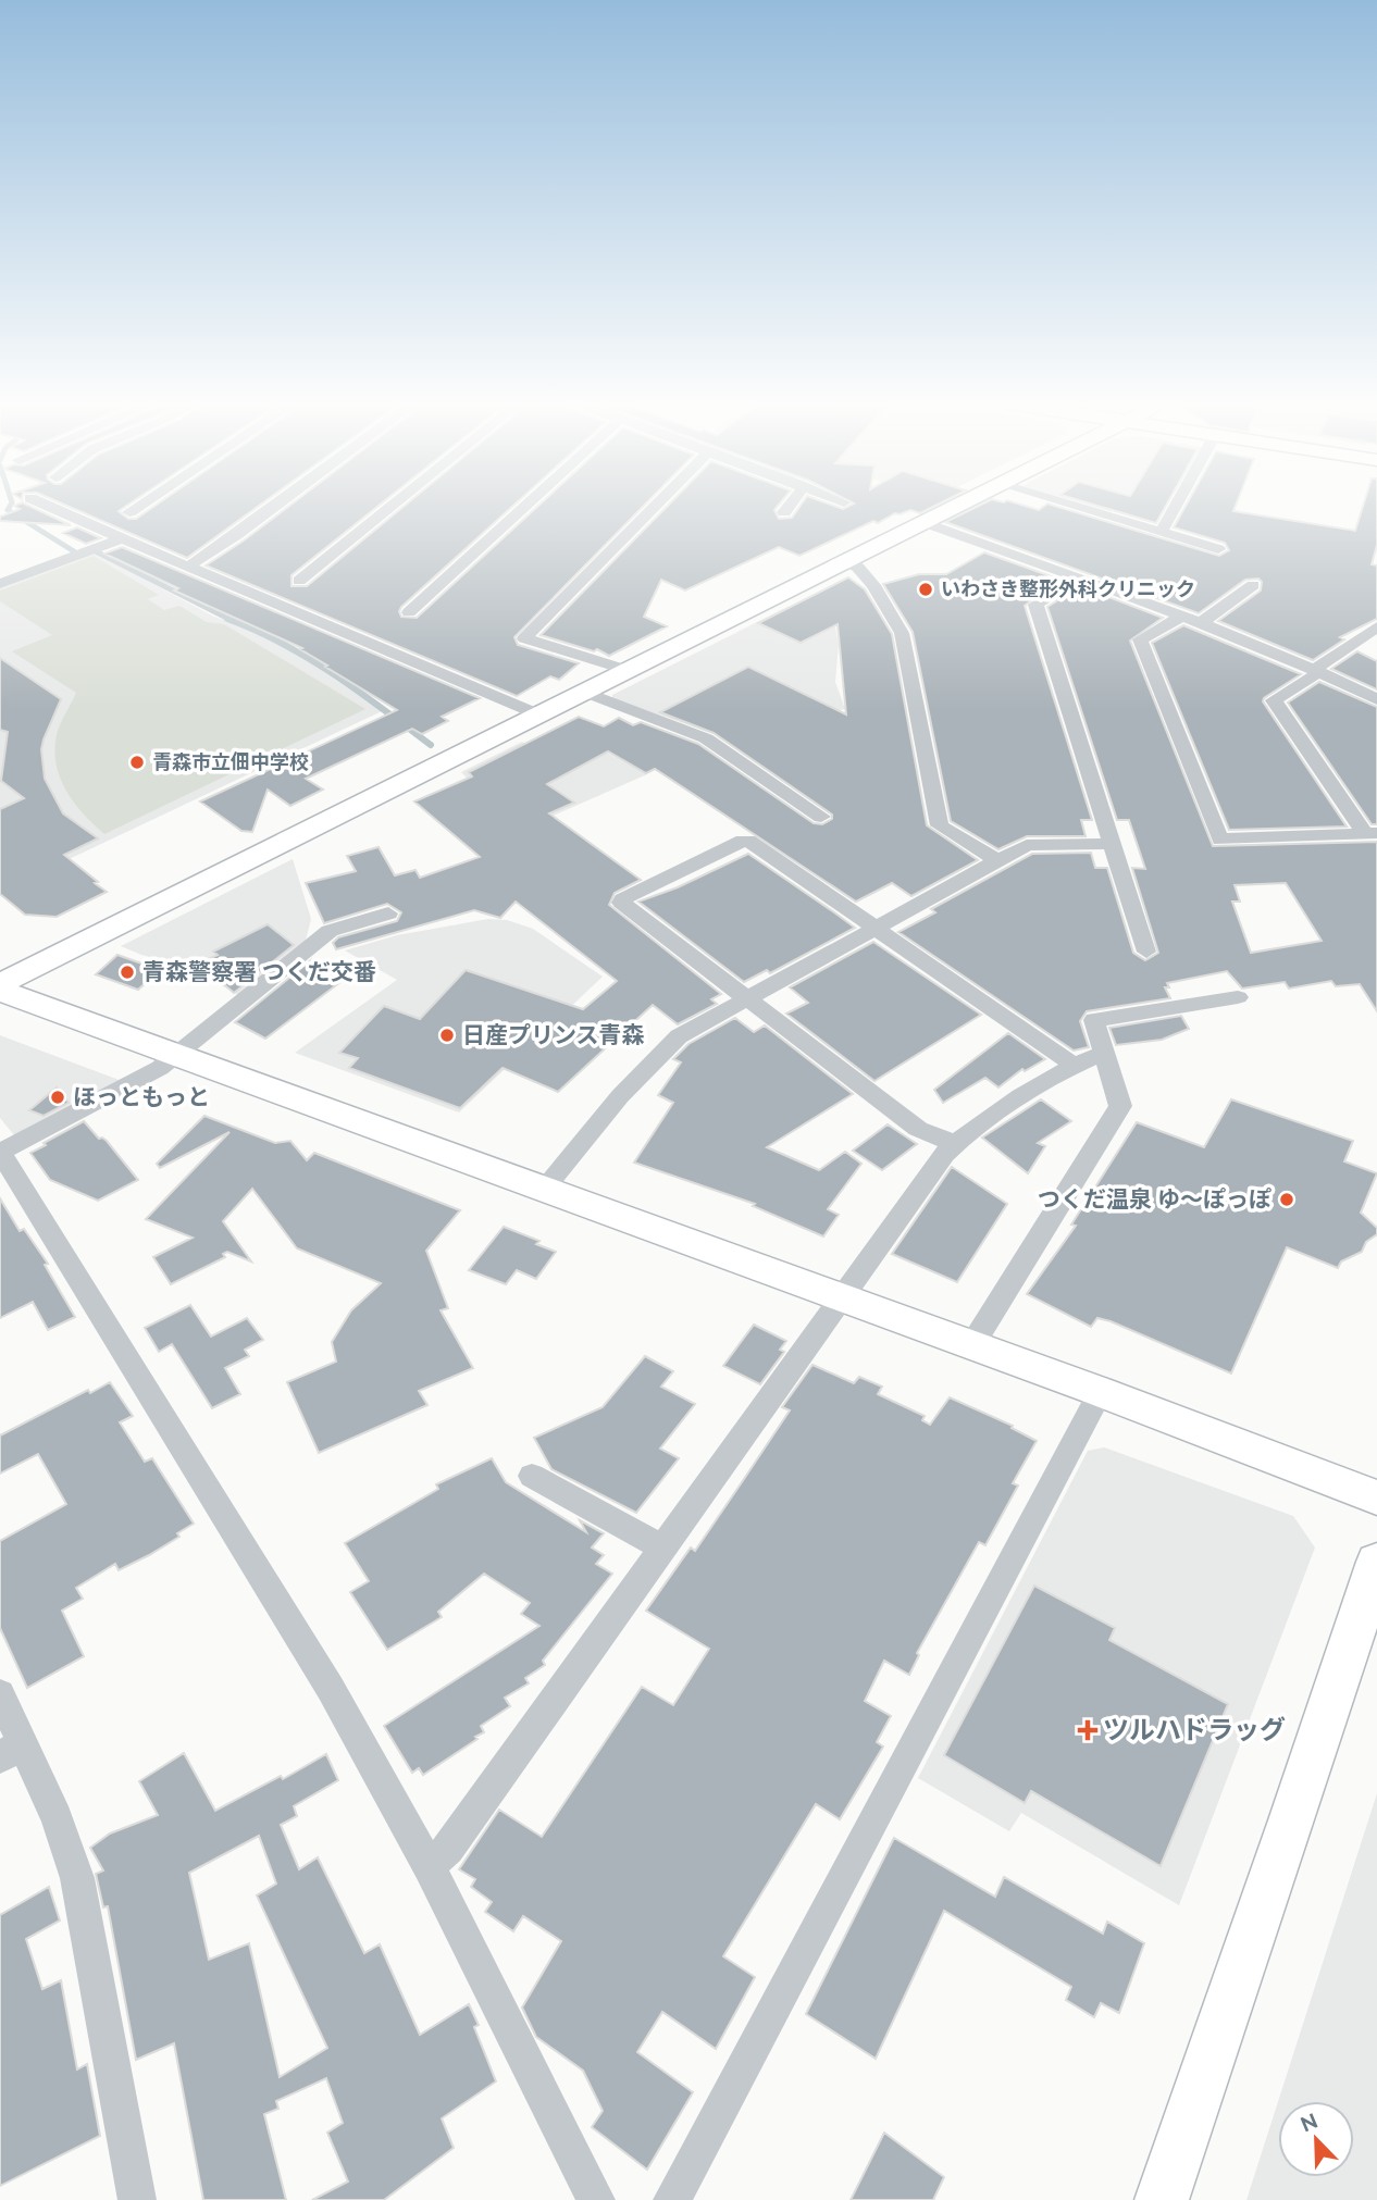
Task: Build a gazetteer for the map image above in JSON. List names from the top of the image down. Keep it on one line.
{"places":{"other":["いわさき整形外科クリニック","青森市立佃中学校","青森警察署 つくだ交番","日産プリンス青森","ほっともっと","つくだ温泉 ゆ～ぽっぽ"],"health":["ツルハドラッグ"]},"north":"top left"}
